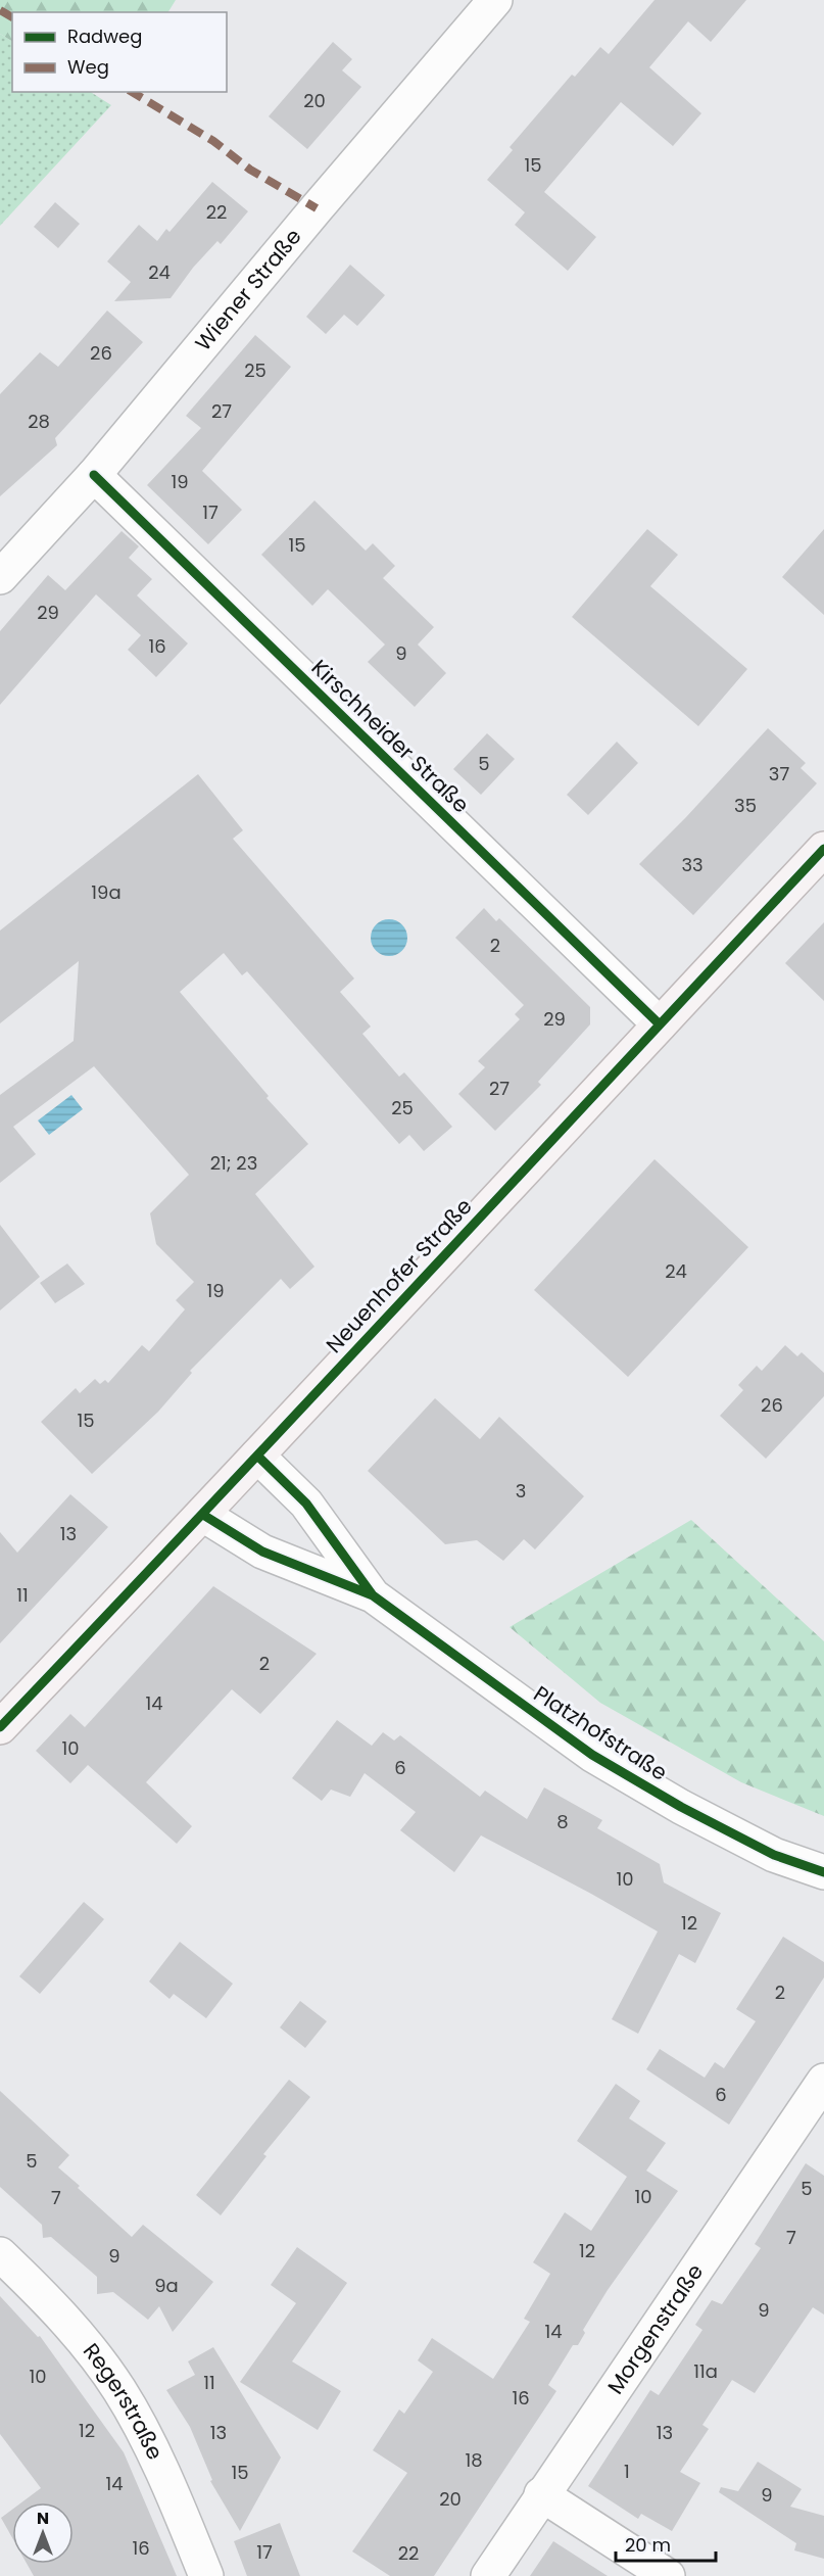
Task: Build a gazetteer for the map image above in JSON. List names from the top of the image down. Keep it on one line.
{"streets":{"main road":["Neuenhofer Straße"],"street":["Wiener Straße","Kirschheider Straße","Platzhofstraße","Morgenstraße","Regerstraße"]},"crossings":[["Wiener Straße","Kirschheider Straße"],["Kirschheider Straße","Neuenhofer Straße"],["Neuenhofer Straße","Platzhofstraße"]],"house_numbers":["20","15","22","24","26","25","27","28","19","17","15","29","16","9","5","37","35","33","19a","2","29","27","25","21; 23","24","19","26","15","3","13","11","2","14","10","6","8","10","12","2","6","5","5","10","7","7","12","9","9a","9","14","11a","10","11","16","12","13","13","18","1","15","14","9","20","16","17","22"],"legend":["Radweg","Weg"],"scale_bar":"20 m","north":"top"}
